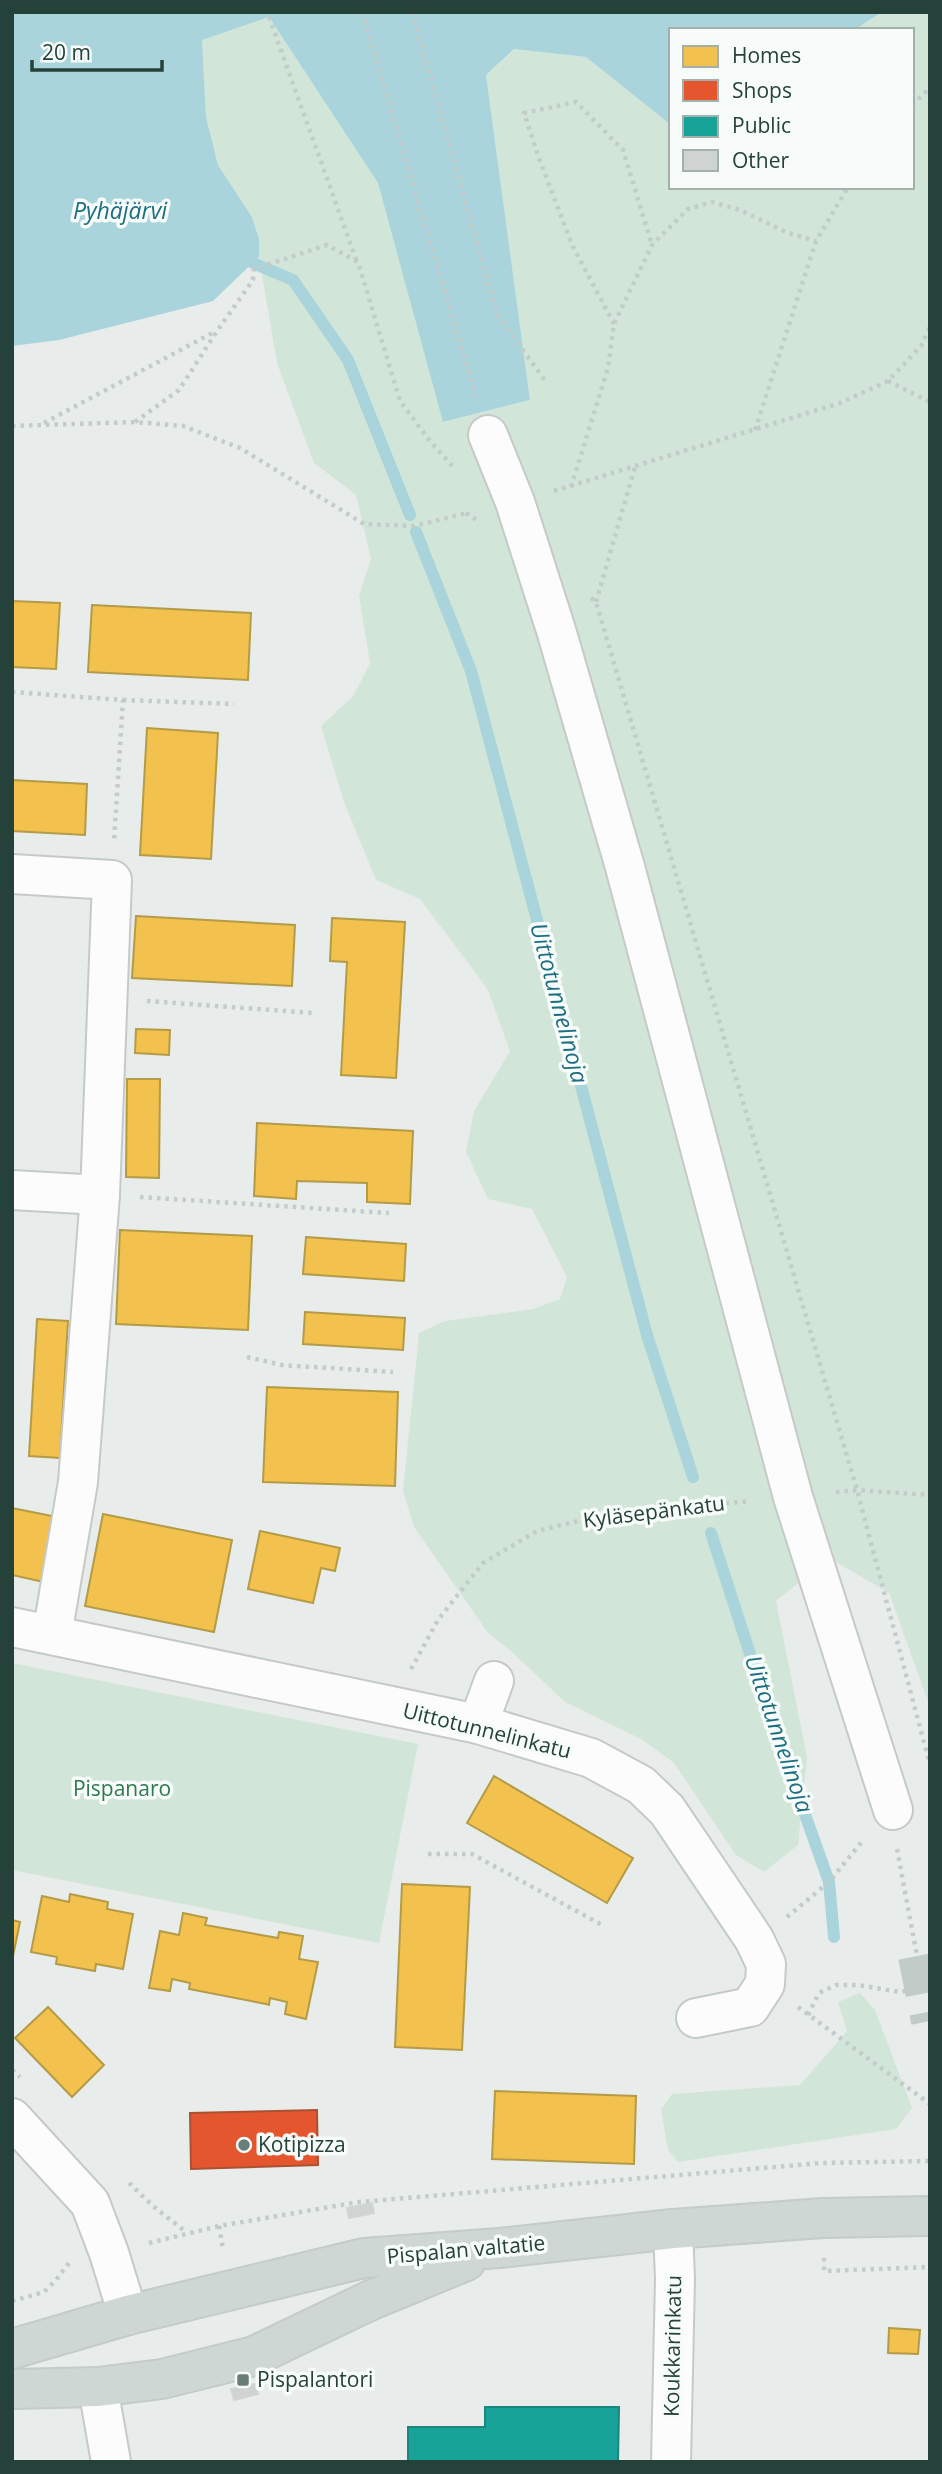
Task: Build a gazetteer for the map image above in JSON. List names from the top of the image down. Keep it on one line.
{"streets":{"main road":["Pispalan valtatie"],"street":["Uittotunnelinkatu","Koukkarinkatu"],"path":["Kyläsepänkatu"]},"crossings":[["Pispalan valtatie","Koukkarinkatu"]],"water":["Pyhäjärvi","Uittotunnelinoja"],"parks":["Pispanaro"],"places":{"other":["Kotipizza"],"transit":["Pispalantori"]},"legend":["Homes","Shops","Public","Other"],"scale_bar":"20 m"}
